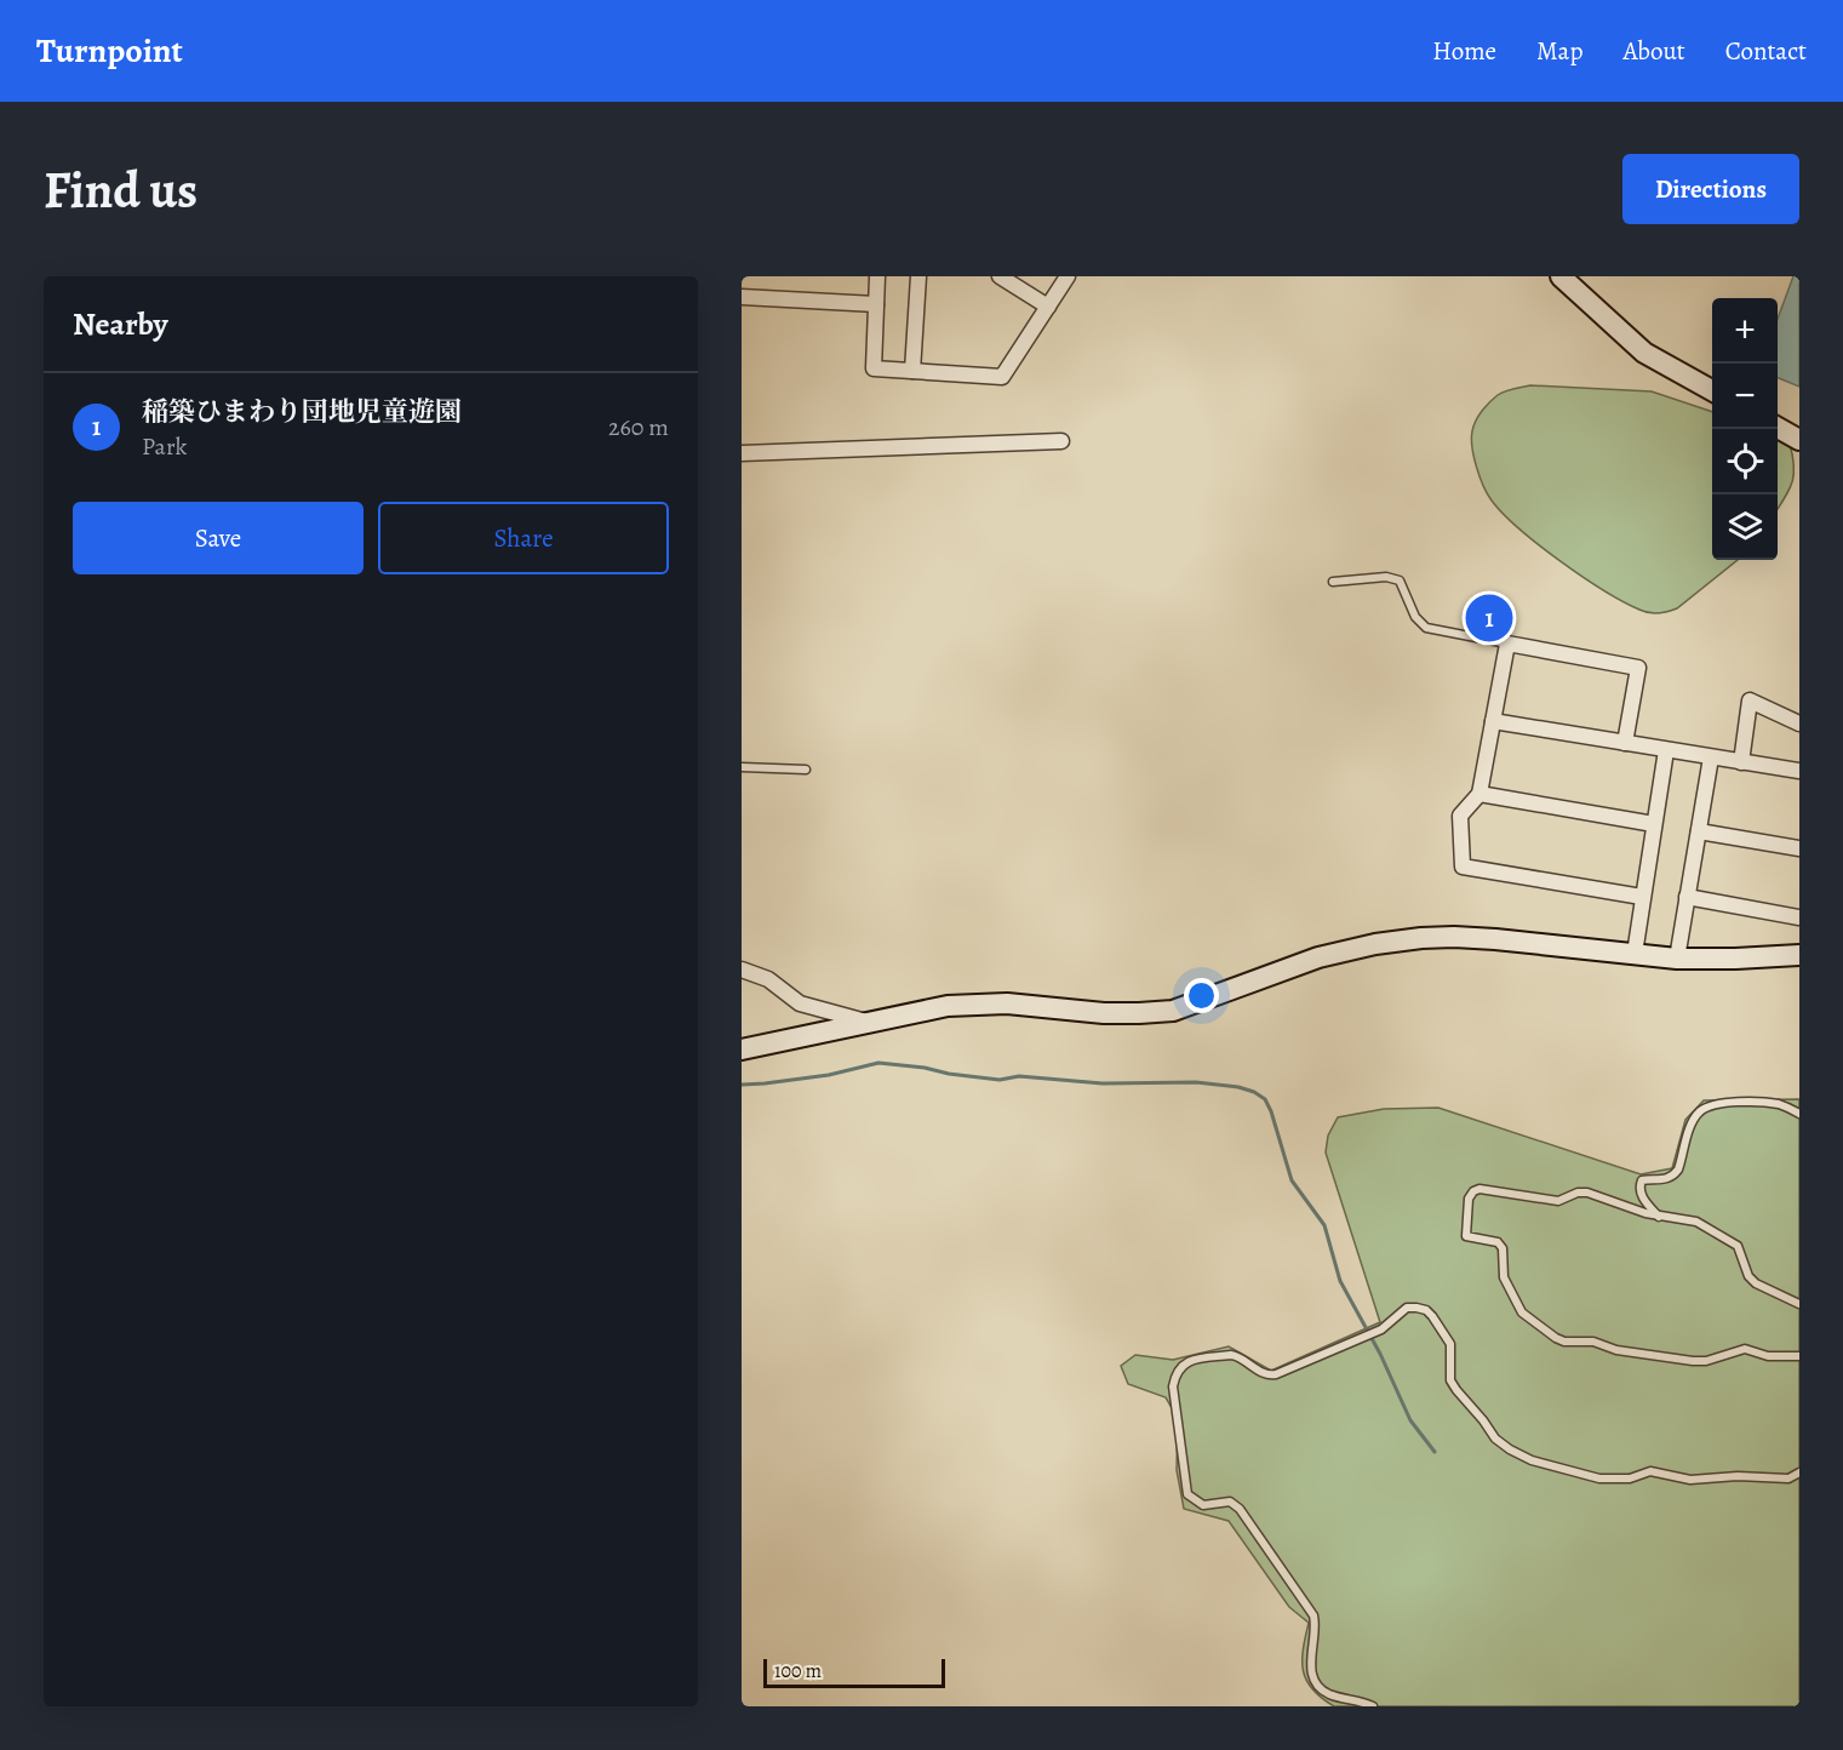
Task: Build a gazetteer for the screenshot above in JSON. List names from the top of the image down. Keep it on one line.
{"scale_bar":"100 m","page":{"header":"Turnpoint","nav":["Home","Map","About","Contact"],"buttons":["Directions",["Save","Share"]],"title":"Find us","heading":"Nearby","map_buttons":["+","−"],"list":[{"mark":"1","name":"稲築ひまわり団地児童遊園","note":"Park","value":"260 m"}],"pins":"1","scale":"100 m"}}
